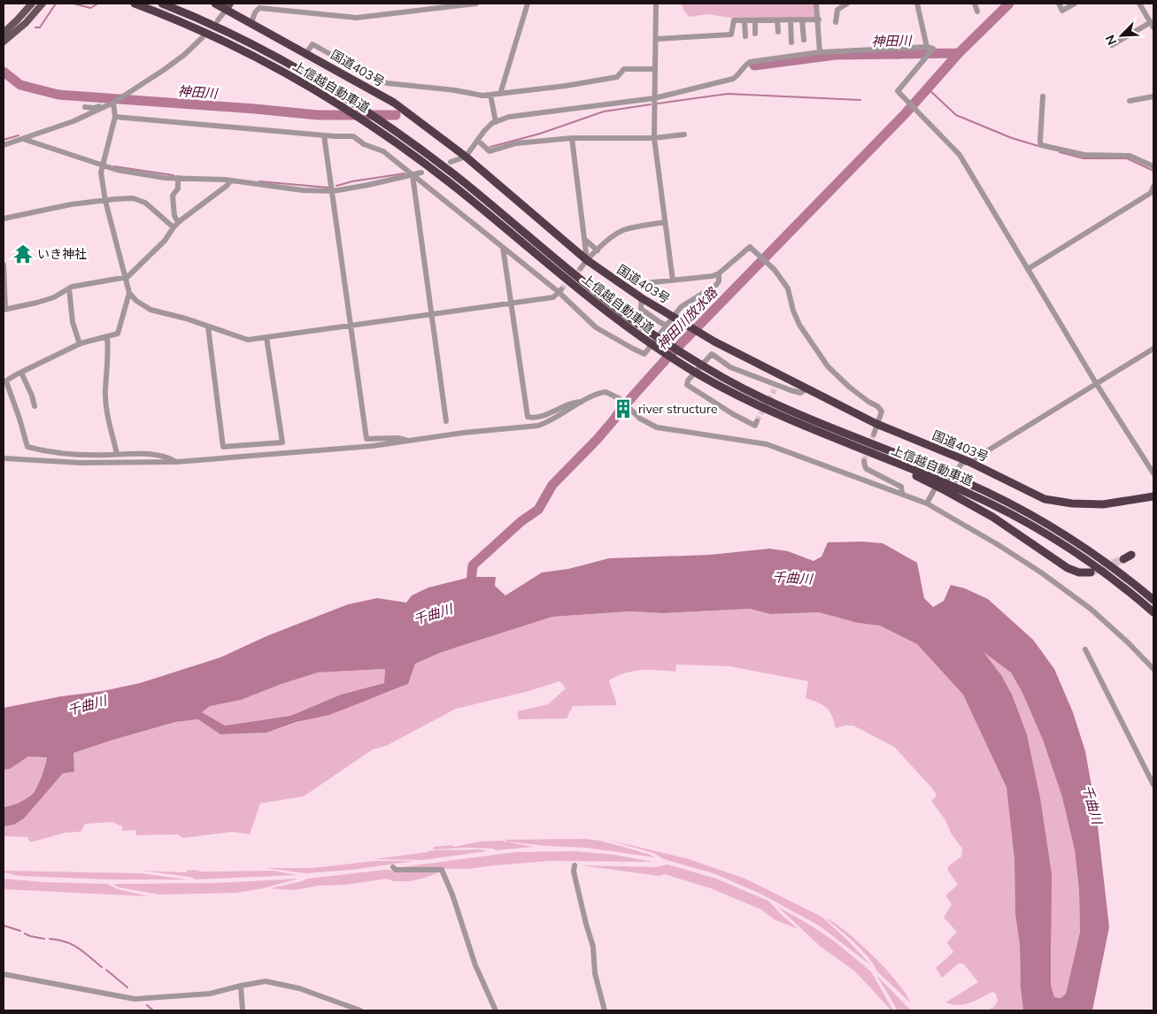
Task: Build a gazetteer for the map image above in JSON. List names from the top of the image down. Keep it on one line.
{"streets":{"highway":["国道403号","上信越自動車道"]},"water":["神田川","神田川放水路","千曲川"],"places":{"temple":["いき神社"],"building":["river structure"]},"north":"bottom left"}
